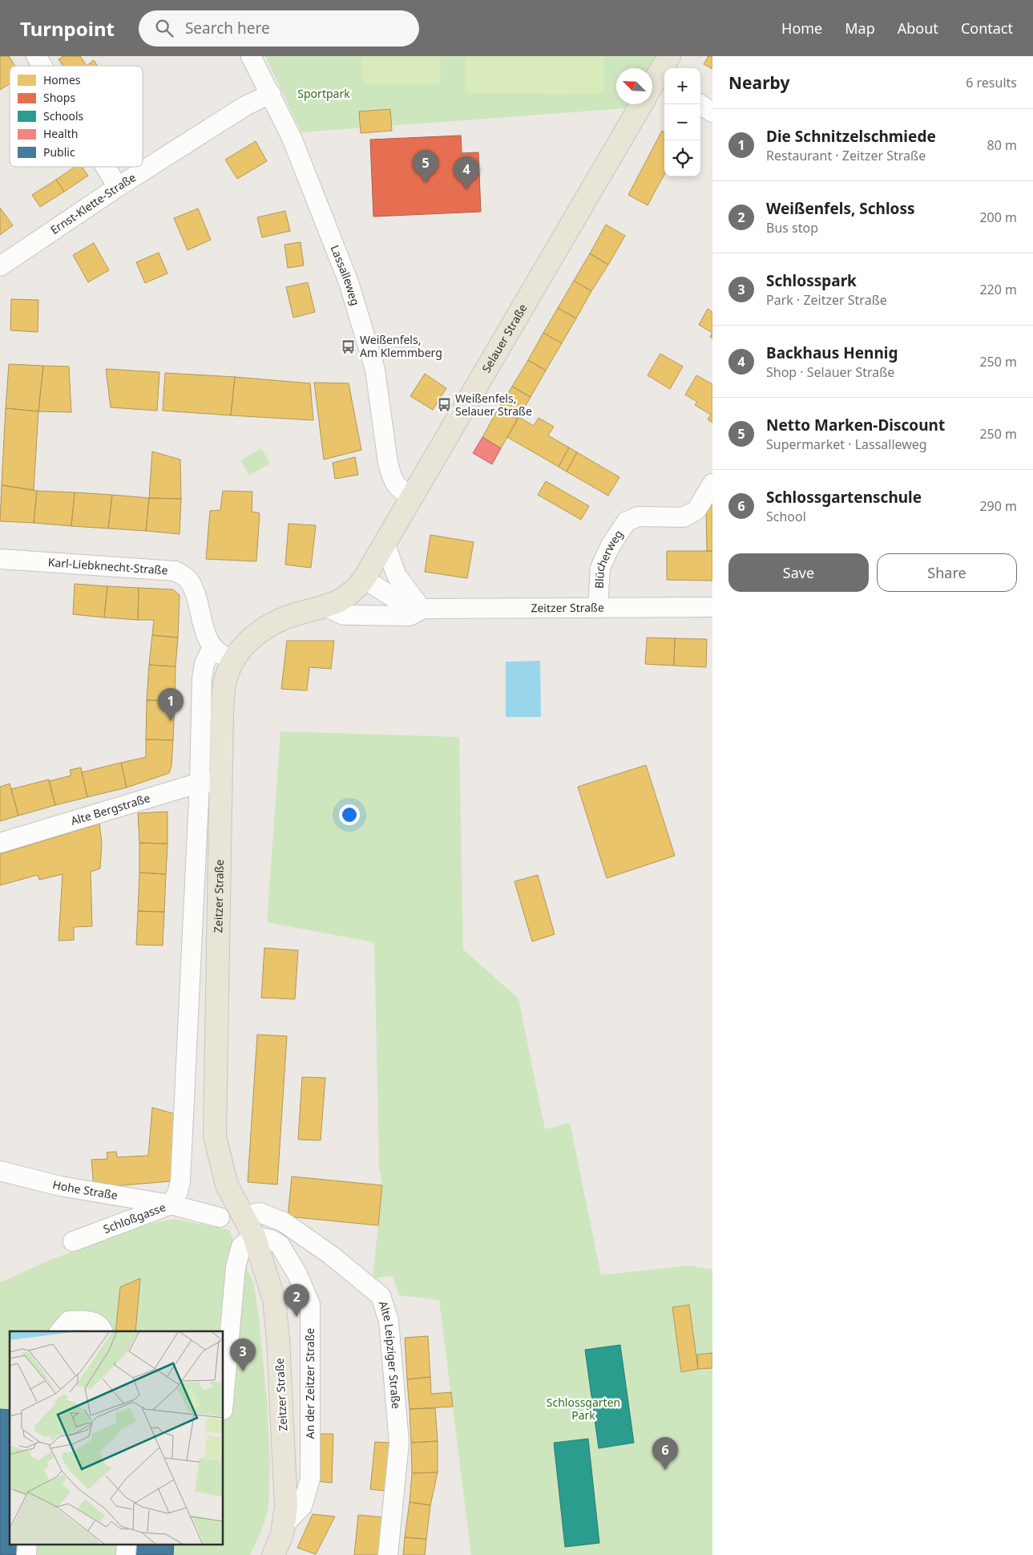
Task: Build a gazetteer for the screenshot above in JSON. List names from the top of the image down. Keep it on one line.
{"streets":{"main road":["Selauer Straße","Zeitzer Straße"],"street":["Ernst-Klette-Straße","Lassalleweg","Blücherweg","Karl-Liebknecht-Straße","Alte Bergstraße","Hohe Straße","Schloßgasse","Alte Leipziger Straße","An der Zeitzer Straße"]},"crossings":[["Ernst-Klette-Straße","Lassalleweg"],["Lassalleweg","Selauer Straße"],["Selauer Straße","Zeitzer Straße"],["Blücherweg","Zeitzer Straße"],["Karl-Liebknecht-Straße","Zeitzer Straße"],["Zeitzer Straße","Alte Bergstraße"],["Zeitzer Straße","Hohe Straße"],["Zeitzer Straße","Schloßgasse"],["Zeitzer Straße","Alte Leipziger Straße"],["Zeitzer Straße","An der Zeitzer Straße"],["Hohe Straße","Schloßgasse"]],"parks":["Sportpark","Schlossgarten Park"],"places":{"bus stop":["Weißenfels, Am Klemmberg","Weißenfels, Selauer Straße"]},"legend":["Homes","Shops","Schools","Health","Public"],"north":"top left","page":{"header":"Turnpoint","search":"Search here","nav":["Home","Map","About","Contact"],"heading":["Nearby","6 results"],"map_buttons":["+","−"],"list":[{"mark":"1","name":"Die Schnitzelschmiede","note":"Restaurant · Zeitzer Straße","value":"80 m"},{"mark":"2","name":"Weißenfels, Schloss","note":"Bus stop","value":"200 m"},{"mark":"3","name":"Schlosspark","note":"Park · Zeitzer Straße","value":"220 m"},{"mark":"4","name":"Backhaus Hennig","note":"Shop · Selauer Straße","value":"250 m"},{"mark":"5","name":"Netto Marken-Discount","note":"Supermarket · Lassalleweg","value":"250 m"},{"mark":"6","name":"Schlossgartenschule","note":"School","value":"290 m"}],"pins":["5","4","1","2","3","6"],"buttons":["Save","Share"]}}
